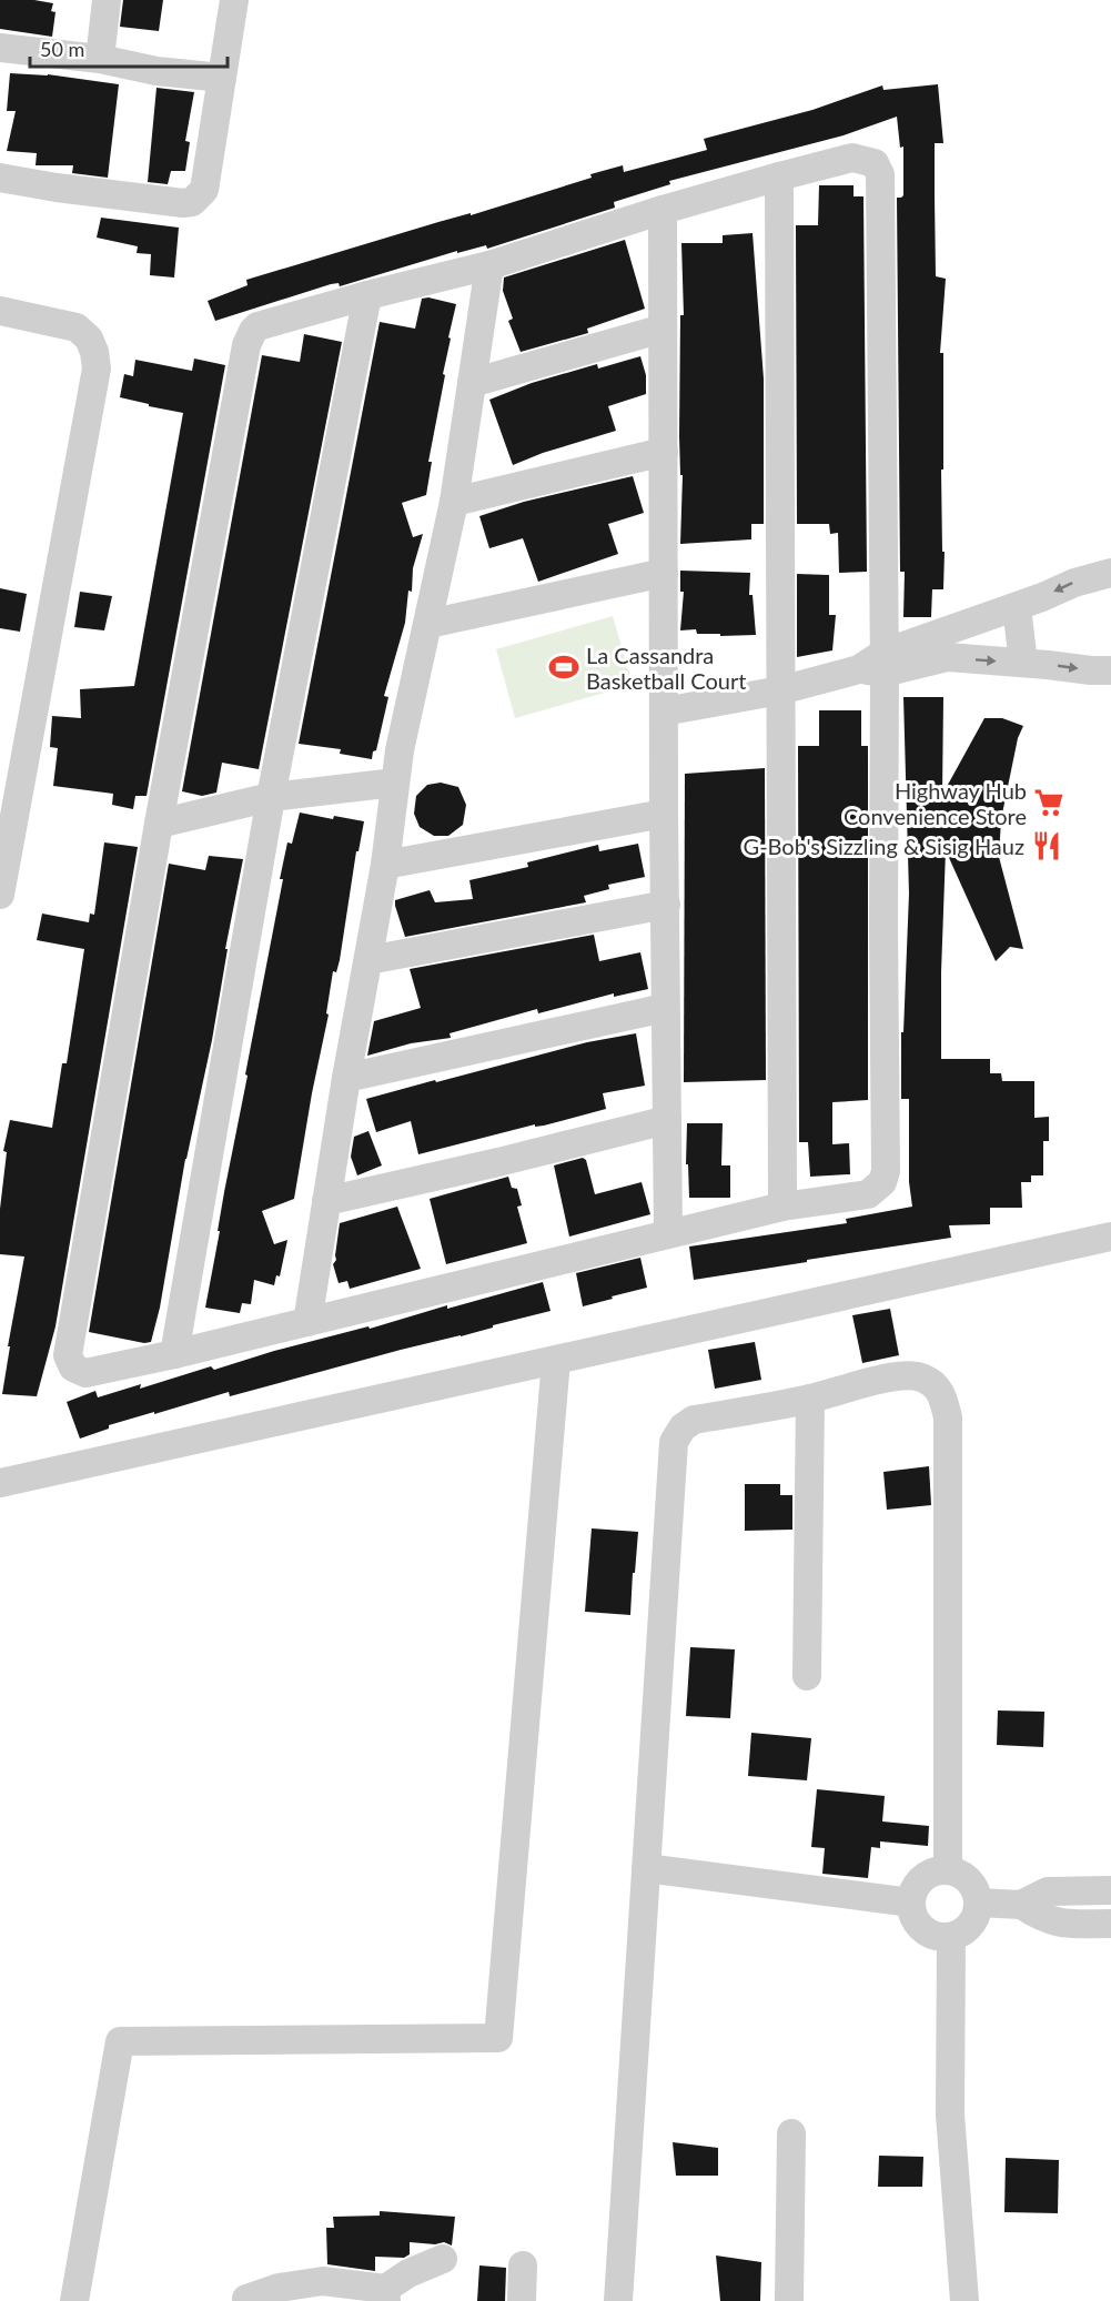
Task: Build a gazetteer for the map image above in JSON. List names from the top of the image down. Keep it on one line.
{"places":{"sports":["La Cassandra Basketball Court"],"supermarket":["Highway Hub Convenience Store"],"restaurant":["G-Bob's Sizzling & Sisig Hauz"]},"scale_bar":"50 m"}
